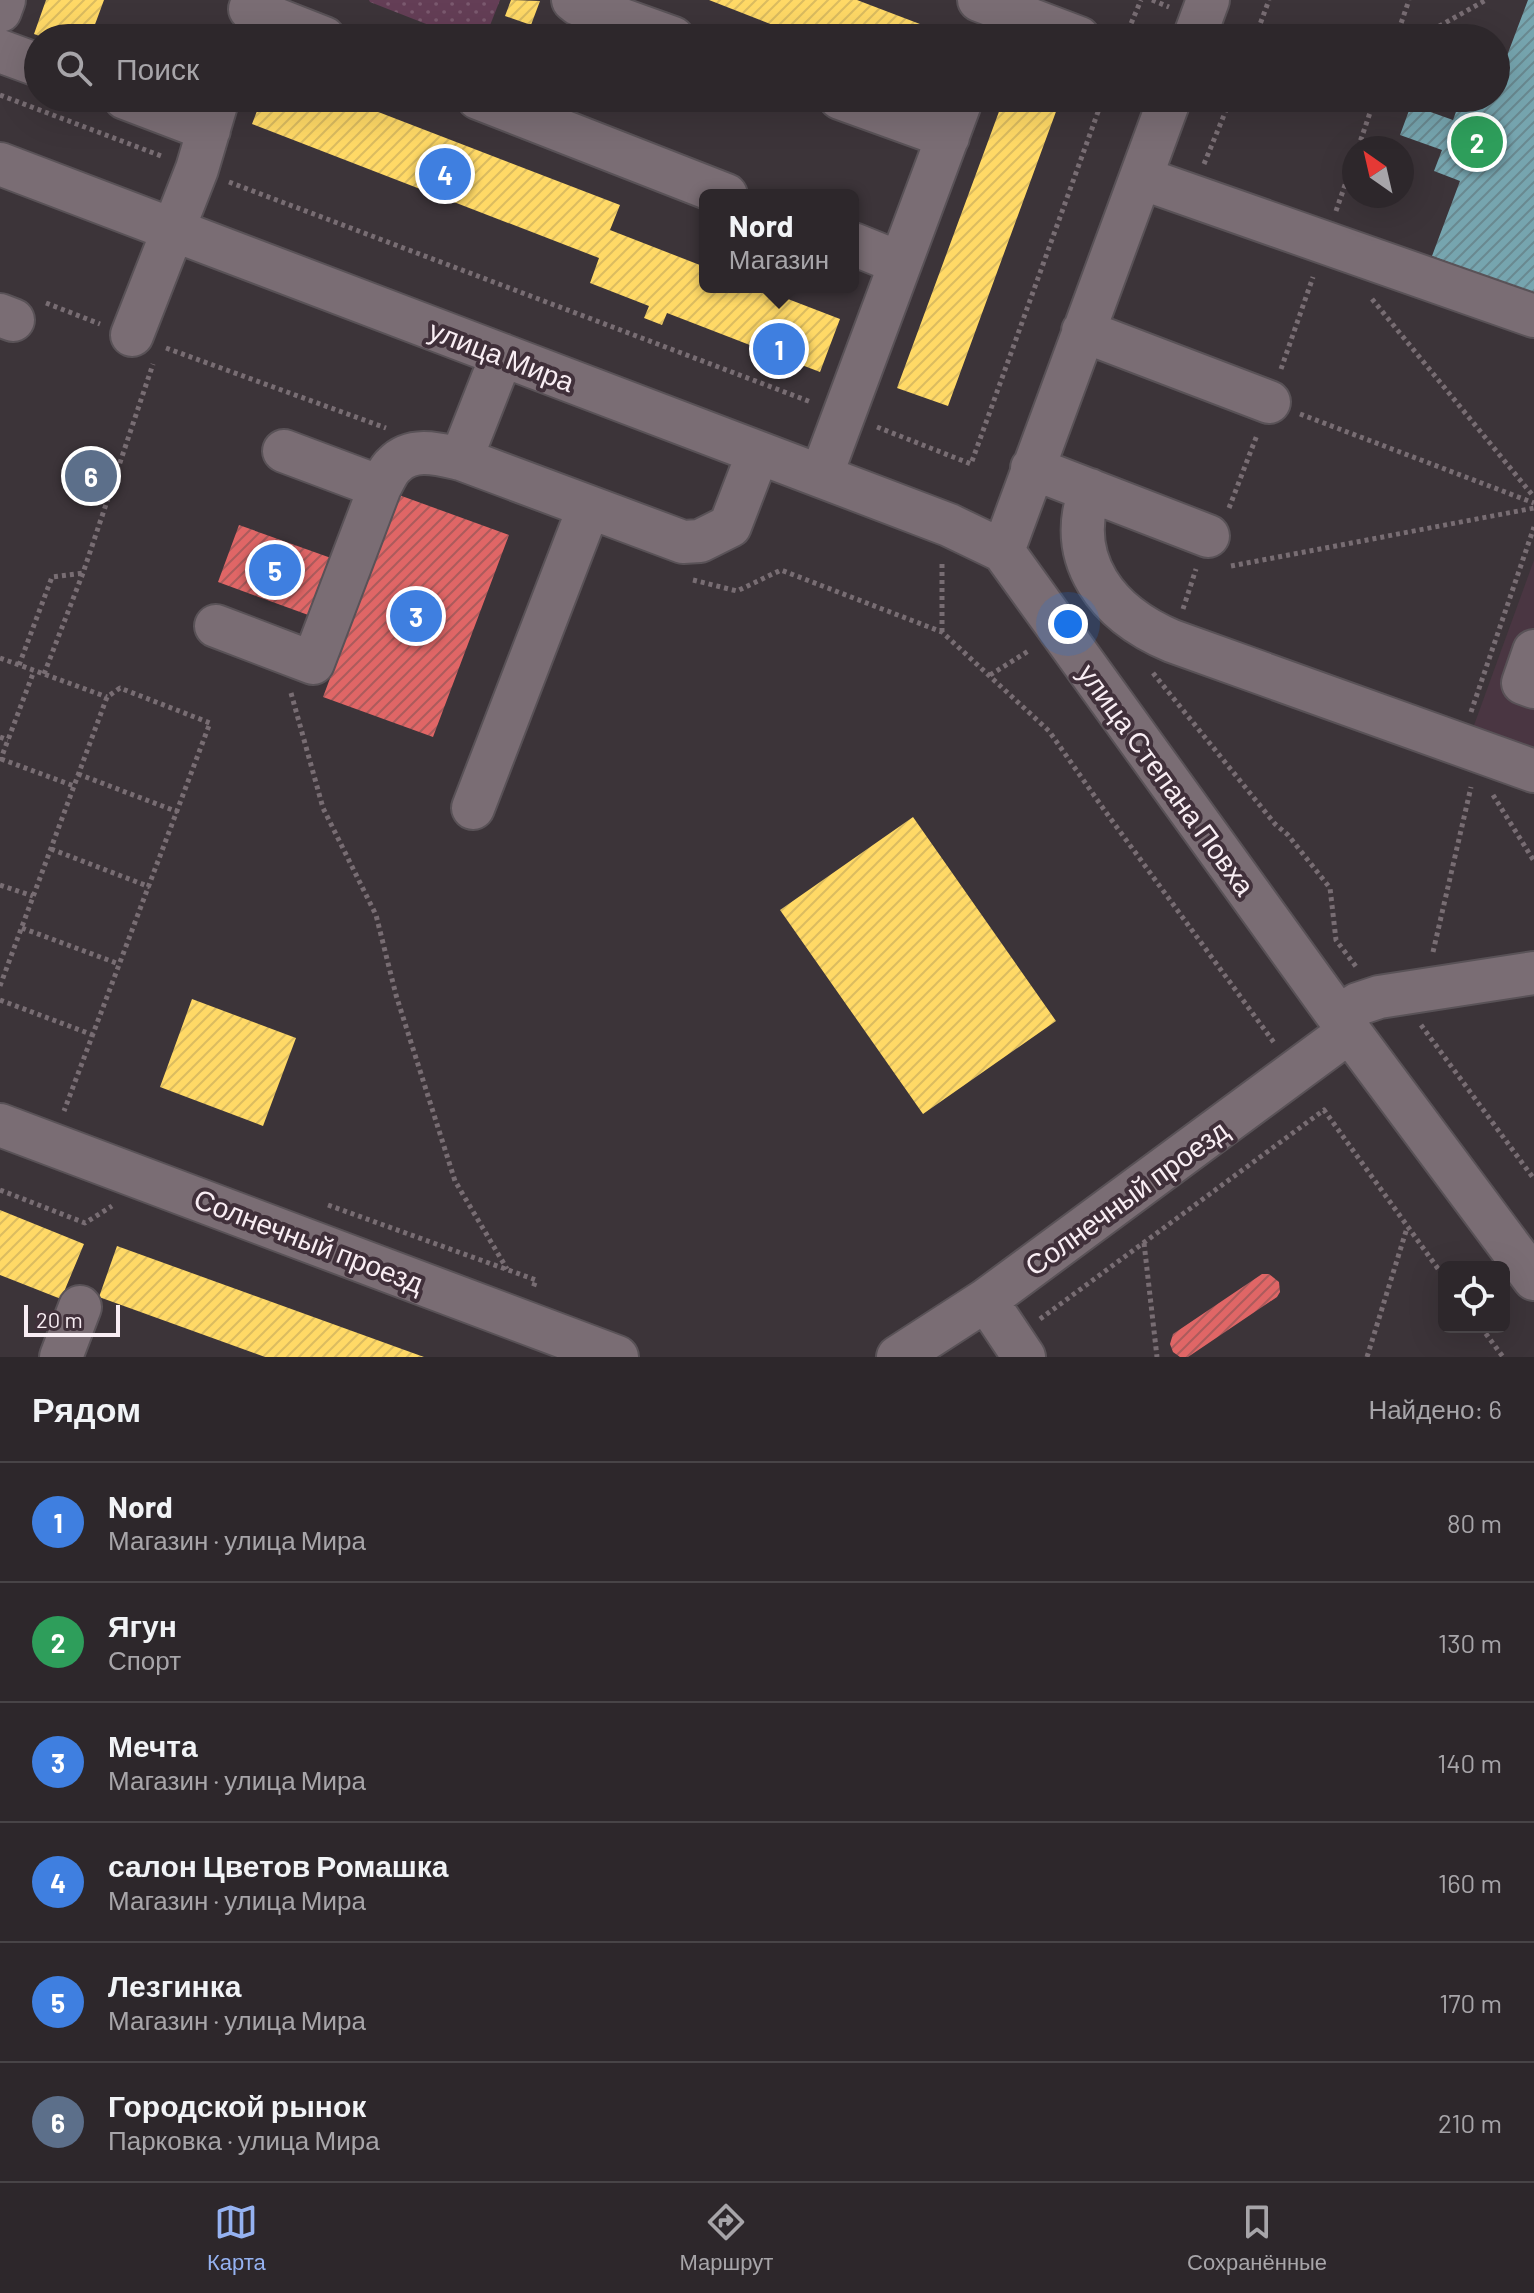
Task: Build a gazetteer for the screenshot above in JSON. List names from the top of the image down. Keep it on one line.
{"streets":{"street":["улица Мира","улица Степана Повха","Солнечный проезд"]},"crossings":[["улица Мира","улица Степана Повха"],["улица Степана Повха","Солнечный проезд"]],"scale_bar":"20 m","north":"top left","page":{"search":"Поиск","pins":["2","4","1","6","5","3"],"popup":["Nord","Магазин"],"scale":"20 m","heading":["Рядом","Найдено: 6"],"list":[{"mark":"1","name":"Nord","note":"Магазин · улица Мира","value":"80 m"},{"mark":"2","name":"Ягун","note":"Спорт","value":"130 m"},{"mark":"3","name":"Мечта","note":"Магазин · улица Мира","value":"140 m"},{"mark":"4","name":"салон Цветов Ромашка","note":"Магазин · улица Мира","value":"160 m"},{"mark":"5","name":"Лезгинка","note":"Магазин · улица Мира","value":"170 m"},{"mark":"6","name":"Городской рынок","note":"Парковка · улица Мира","value":"210 m"}],"nav":["Карта","Маршрут","Сохранённые"]}}
